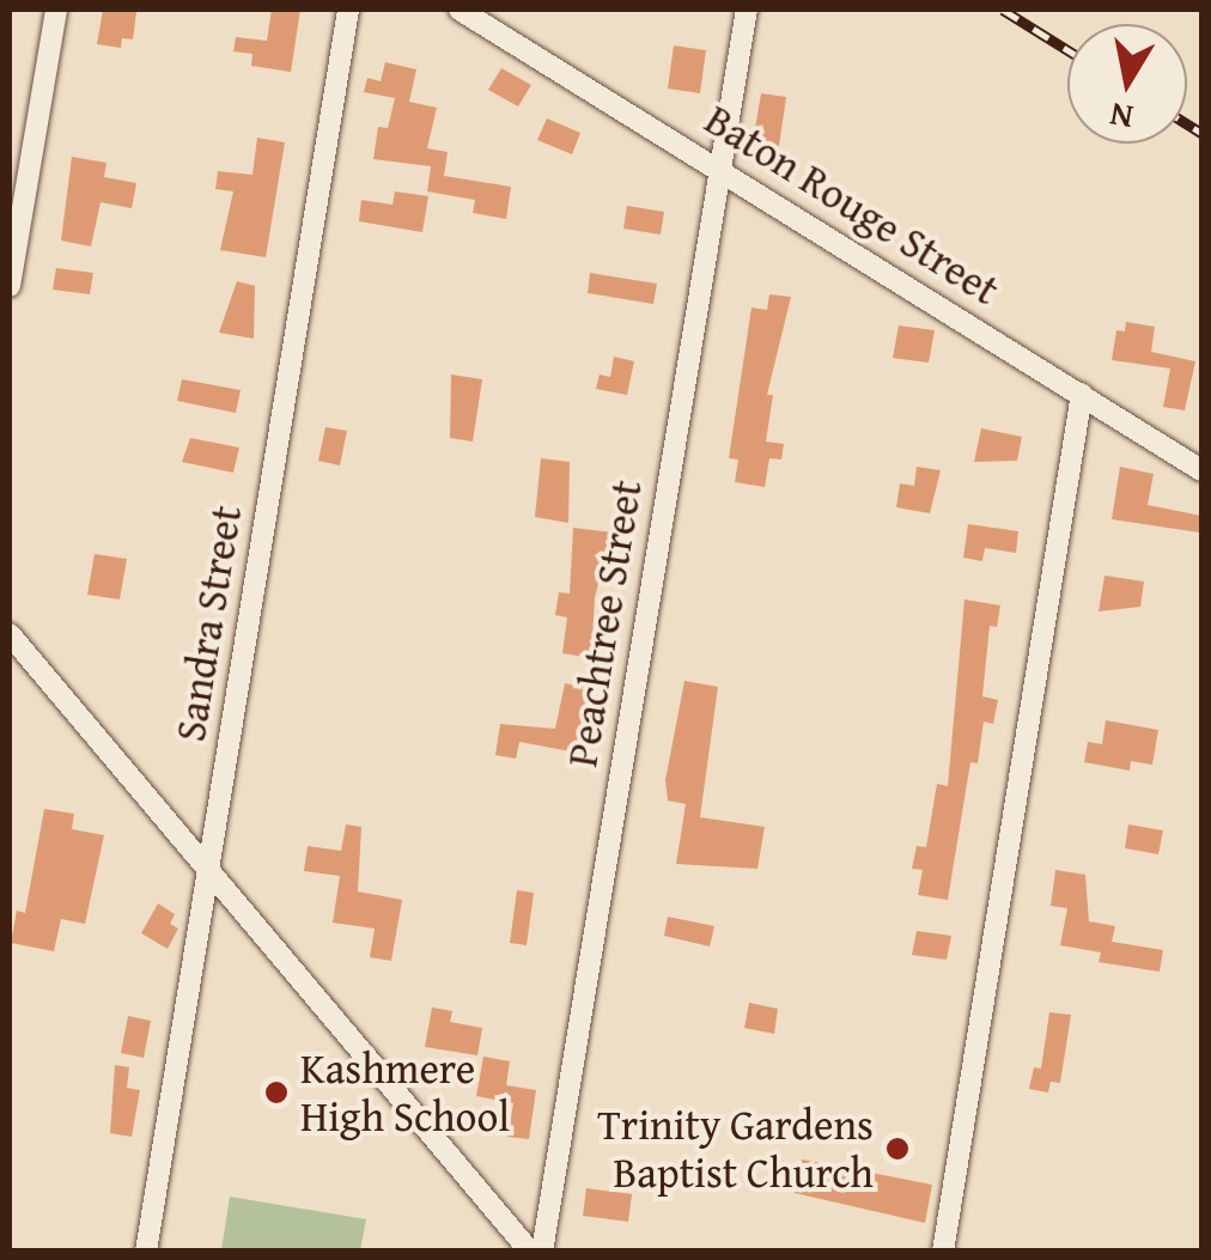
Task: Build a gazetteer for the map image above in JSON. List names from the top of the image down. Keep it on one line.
{"streets":{"street":["Baton Rouge Street","Sandra Street","Peachtree Street"]},"crossings":[["Baton Rouge Street","Peachtree Street"]],"places":["Kashmere High School","Trinity Gardens Baptist Church"],"north":"bottom"}
